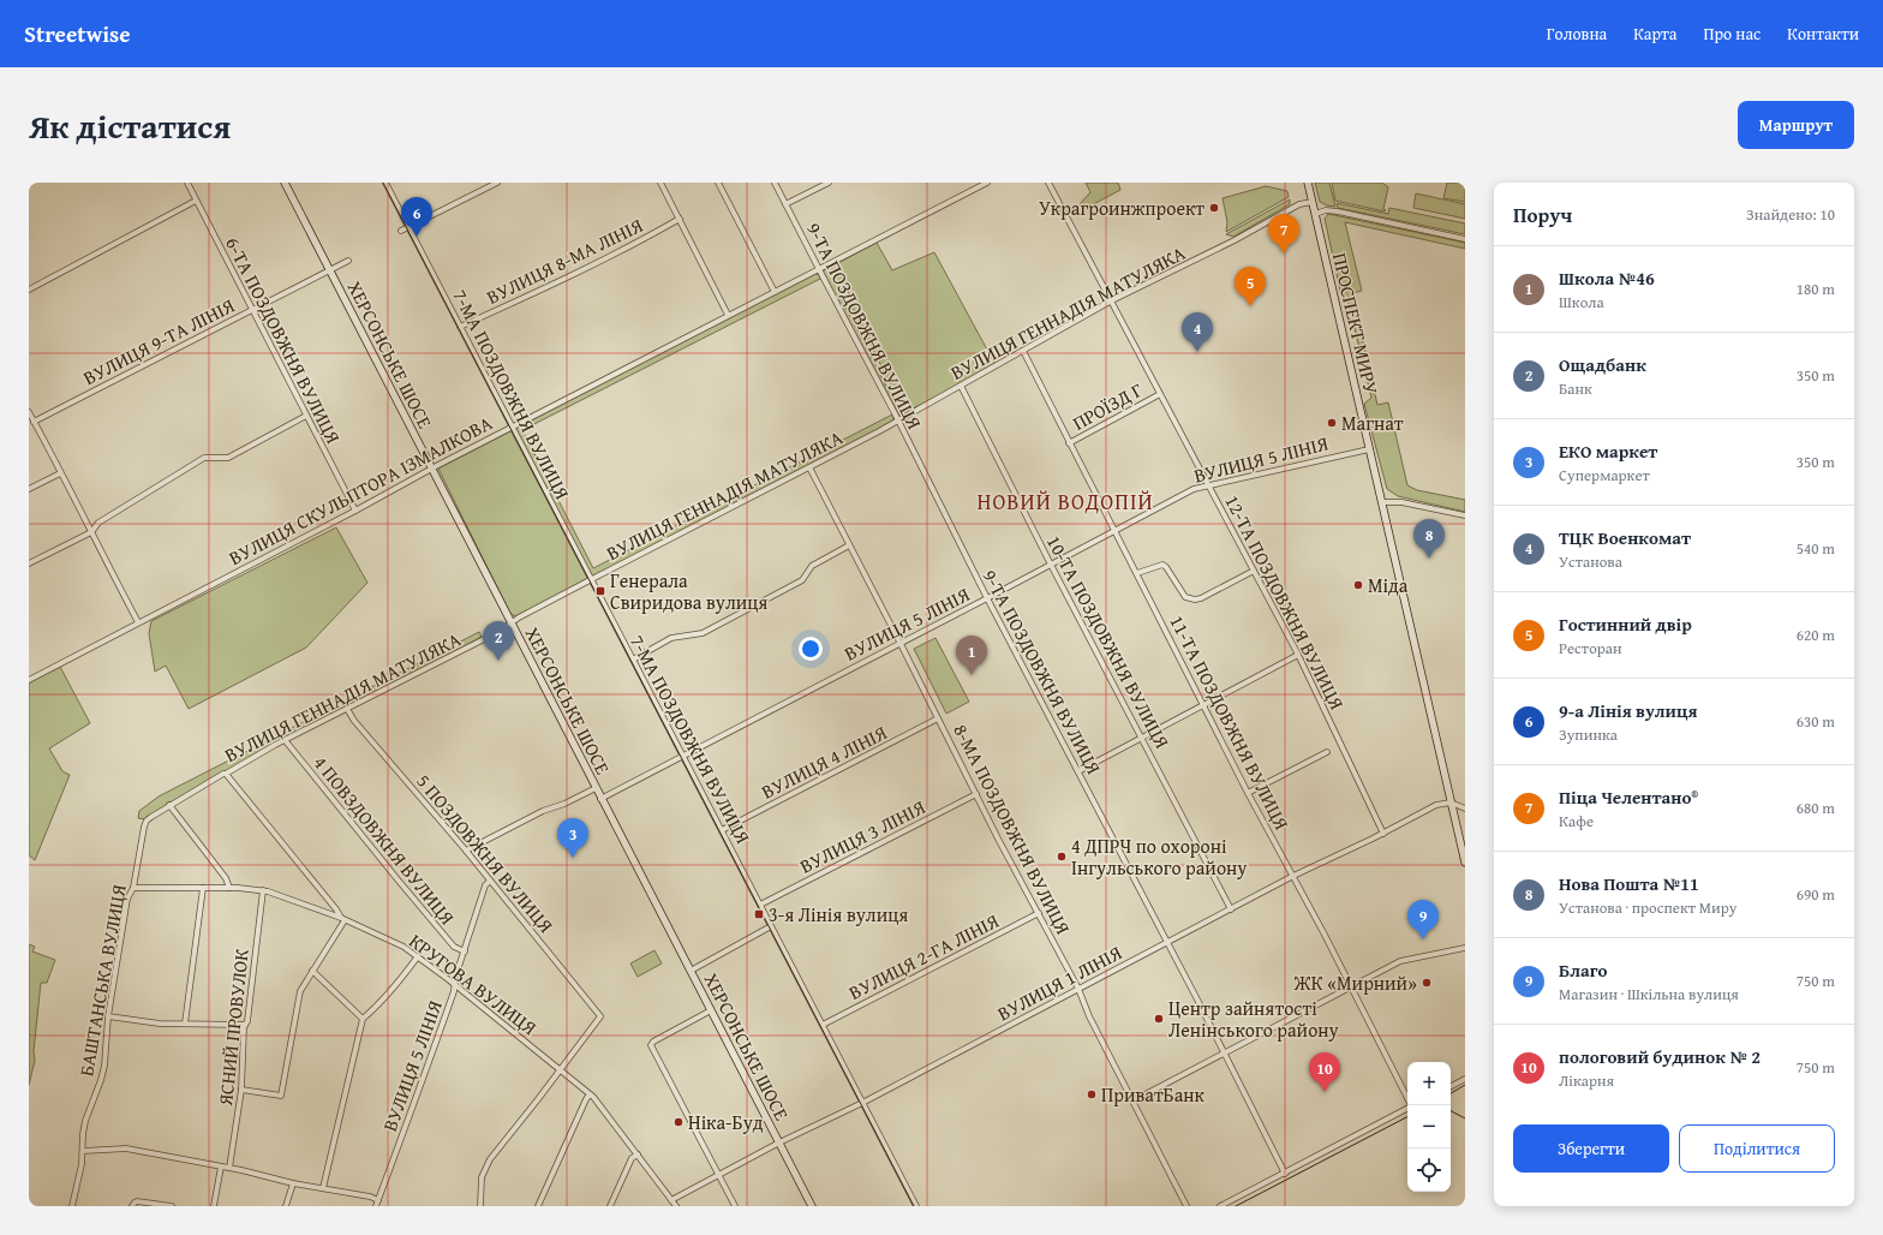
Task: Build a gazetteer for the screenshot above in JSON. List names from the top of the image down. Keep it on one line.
{"streets":{"main road":["ПРОСПЕКТ МИРУ","ХЕРСОНСЬКЕ ШОСЕ"],"street":["ВУЛИЦЯ 8-МА ЛІНІЯ","ВУЛИЦЯ ГЕННАДІЯ МАТУЛЯКА","9-ТА ПОЗДОВЖНЯ ВУЛИЦЯ","6-ТА ПОЗДОВЖНЯ ВУЛИЦЯ","ВУЛИЦЯ 9-ТА ЛІНІЯ","7-МА ПОЗДОВЖНЯ ВУЛИЦЯ","ПРОЇЗД Г","ВУЛИЦЯ 5 ЛІНІЯ","ВУЛИЦЯ СКУЛЬПТОРА ІЗМАЛКОВА","12-ТА ПОЗДОВЖНЯ ВУЛИЦЯ","10-ТА ПОЗДОВЖНЯ ВУЛИЦЯ","11-ТА ПОЗДОВЖНЯ ВУЛИЦЯ","ВУЛИЦЯ 4 ЛІНІЯ","8-МА ПОЗДОВЖНЯ ВУЛИЦЯ","ВУЛИЦЯ 3 ЛІНІЯ","4 ПОВЗДОВЖНЯ ВУЛИЦЯ","5 ПОЗДОВЖНЯ ВУЛИЦЯ","ВУЛИЦЯ 2-ГА ЛІНІЯ","БАШТАНСЬКА ВУЛИЦЯ","ВУЛИЦЯ 1 ЛІНІЯ","КРУГОВА ВУЛИЦЯ","ЯСНИЙ ПРОВУЛОК"]},"crossings":[["ВУЛИЦЯ 8-МА ЛІНІЯ","7-МА ПОЗДОВЖНЯ ВУЛИЦЯ"],["ВУЛИЦЯ ГЕННАДІЯ МАТУЛЯКА","ПРОСПЕКТ МИРУ"],["ВУЛИЦЯ ГЕННАДІЯ МАТУЛЯКА","9-ТА ПОЗДОВЖНЯ ВУЛИЦЯ"],["ВУЛИЦЯ ГЕННАДІЯ МАТУЛЯКА","ХЕРСОНСЬКЕ ШОСЕ"],["ВУЛИЦЯ ГЕННАДІЯ МАТУЛЯКА","7-МА ПОЗДОВЖНЯ ВУЛИЦЯ"],["ВУЛИЦЯ ГЕННАДІЯ МАТУЛЯКА","12-ТА ПОЗДОВЖНЯ ВУЛИЦЯ"],["ВУЛИЦЯ ГЕННАДІЯ МАТУЛЯКА","10-ТА ПОЗДОВЖНЯ ВУЛИЦЯ"],["ВУЛИЦЯ ГЕННАДІЯ МАТУЛЯКА","11-ТА ПОЗДОВЖНЯ ВУЛИЦЯ"],["ВУЛИЦЯ ГЕННАДІЯ МАТУЛЯКА","8-МА ПОЗДОВЖНЯ ВУЛИЦЯ"],["ВУЛИЦЯ ГЕННАДІЯ МАТУЛЯКА","4 ПОВЗДОВЖНЯ ВУЛИЦЯ"],["ВУЛИЦЯ ГЕННАДІЯ МАТУЛЯКА","5 ПОЗДОВЖНЯ ВУЛИЦЯ"],["ВУЛИЦЯ ГЕННАДІЯ МАТУЛЯКА","БАШТАНСЬКА ВУЛИЦЯ"],["ПРОСПЕКТ МИРУ","ВУЛИЦЯ 5 ЛІНІЯ"],["ПРОСПЕКТ МИРУ","ВУЛИЦЯ 1 ЛІНІЯ"],["9-ТА ПОЗДОВЖНЯ ВУЛИЦЯ","ВУЛИЦЯ 5 ЛІНІЯ"],["9-ТА ПОЗДОВЖНЯ ВУЛИЦЯ","ВУЛИЦЯ СКУЛЬПТОРА ІЗМАЛКОВА"],["9-ТА ПОЗДОВЖНЯ ВУЛИЦЯ","ВУЛИЦЯ 1 ЛІНІЯ"],["6-ТА ПОЗДОВЖНЯ ВУЛИЦЯ","ВУЛИЦЯ 9-ТА ЛІНІЯ"],["6-ТА ПОЗДОВЖНЯ ВУЛИЦЯ","ВУЛИЦЯ СКУЛЬПТОРА ІЗМАЛКОВА"],["ВУЛИЦЯ 9-ТА ЛІНІЯ","ХЕРСОНСЬКЕ ШОСЕ"],["ХЕРСОНСЬКЕ ШОСЕ","ВУЛИЦЯ 5 ЛІНІЯ"],["ХЕРСОНСЬКЕ ШОСЕ","ВУЛИЦЯ СКУЛЬПТОРА ІЗМАЛКОВА"],["ХЕРСОНСЬКЕ ШОСЕ","ВУЛИЦЯ 1 ЛІНІЯ"],["7-МА ПОЗДОВЖНЯ ВУЛИЦЯ","ВУЛИЦЯ 5 ЛІНІЯ"],["7-МА ПОЗДОВЖНЯ ВУЛИЦЯ","ВУЛИЦЯ СКУЛЬПТОРА ІЗМАЛКОВА"],["7-МА ПОЗДОВЖНЯ ВУЛИЦЯ","ВУЛИЦЯ 4 ЛІНІЯ"],["7-МА ПОЗДОВЖНЯ ВУЛИЦЯ","ВУЛИЦЯ 3 ЛІНІЯ"],["7-МА ПОЗДОВЖНЯ ВУЛИЦЯ","ВУЛИЦЯ 2-ГА ЛІНІЯ"],["7-МА ПОЗДОВЖНЯ ВУЛИЦЯ","ВУЛИЦЯ 1 ЛІНІЯ"],["ПРОЇЗД Г","12-ТА ПОЗДОВЖНЯ ВУЛИЦЯ"],["ПРОЇЗД Г","11-ТА ПОЗДОВЖНЯ ВУЛИЦЯ"],["ВУЛИЦЯ 5 ЛІНІЯ","12-ТА ПОЗДОВЖНЯ ВУЛИЦЯ"],["ВУЛИЦЯ 5 ЛІНІЯ","10-ТА ПОЗДОВЖНЯ ВУЛИЦЯ"],["ВУЛИЦЯ 5 ЛІНІЯ","11-ТА ПОЗДОВЖНЯ ВУЛИЦЯ"],["ВУЛИЦЯ 5 ЛІНІЯ","8-МА ПОЗДОВЖНЯ ВУЛИЦЯ"],["ВУЛИЦЯ 5 ЛІНІЯ","4 ПОВЗДОВЖНЯ ВУЛИЦЯ"],["ВУЛИЦЯ 5 ЛІНІЯ","5 ПОЗДОВЖНЯ ВУЛИЦЯ"],["ВУЛИЦЯ 5 ЛІНІЯ","КРУГОВА ВУЛИЦЯ"],["12-ТА ПОЗДОВЖНЯ ВУЛИЦЯ","ВУЛИЦЯ 1 ЛІНІЯ"],["10-ТА ПОЗДОВЖНЯ ВУЛИЦЯ","ВУЛИЦЯ 1 ЛІНІЯ"],["11-ТА ПОЗДОВЖНЯ ВУЛИЦЯ","ВУЛИЦЯ 1 ЛІНІЯ"],["ВУЛИЦЯ 4 ЛІНІЯ","8-МА ПОЗДОВЖНЯ ВУЛИЦЯ"],["8-МА ПОЗДОВЖНЯ ВУЛИЦЯ","ВУЛИЦЯ 3 ЛІНІЯ"],["8-МА ПОЗДОВЖНЯ ВУЛИЦЯ","ВУЛИЦЯ 2-ГА ЛІНІЯ"],["8-МА ПОЗДОВЖНЯ ВУЛИЦЯ","ВУЛИЦЯ 1 ЛІНІЯ"],["5 ПОЗДОВЖНЯ ВУЛИЦЯ","КРУГОВА ВУЛИЦЯ"],["БАШТАНСЬКА ВУЛИЦЯ","КРУГОВА ВУЛИЦЯ"],["ВУЛИЦЯ 1 ЛІНІЯ","КРУГОВА ВУЛИЦЯ"],["КРУГОВА ВУЛИЦЯ","ЯСНИЙ ПРОВУЛОК"]],"districts":["НОВИЙ ВОДОПІЙ"],"places":{"other":["Украгроинжпроект","Магнат","Міда","4 ДПРЧ по охороні Інгульського району","ЖК «Мирний»","Центр зайнятості Ленінського району","ПриватБанк","Ніка-Буд"],"transit":["Генерала Свиридова вулиця","3-я Лінія вулиця"]},"page":{"header":"Streetwise","nav":["Головна","Карта","Про нас","Контакти"],"title":"Як дістатися","buttons":["Маршрут",["Зберегти","Поділитися"]],"heading":["Поруч","Знайдено: 10"],"pins":["6","7","5","4","8","2","1","3","9","10"],"list":[{"mark":"1","name":"Школа №46","note":"Школа","value":"180 m"},{"mark":"2","name":"Ощадбанк","note":"Банк","value":"350 m"},{"mark":"3","name":"ЕКО маркет","note":"Супермаркет","value":"350 m"},{"mark":"4","name":"ТЦК Военкомат","note":"Установа","value":"540 m"},{"mark":"5","name":"Гостинний двір","note":"Ресторан","value":"620 m"},{"mark":"6","name":"9-а Лінія вулиця","note":"Зупинка","value":"630 m"},{"mark":"7","name":"Піца Челентано®","note":"Кафе","value":"680 m"},{"mark":"8","name":"Нова Пошта №11","note":"Установа · проспект Миру","value":"690 m"},{"mark":"9","name":"Благо","note":"Магазин · Шкільна вулиця","value":"750 m"},{"mark":"10","name":"пологовий будинок № 2","note":"Лікарня","value":"750 m"}],"map_buttons":["+","−"]}}
